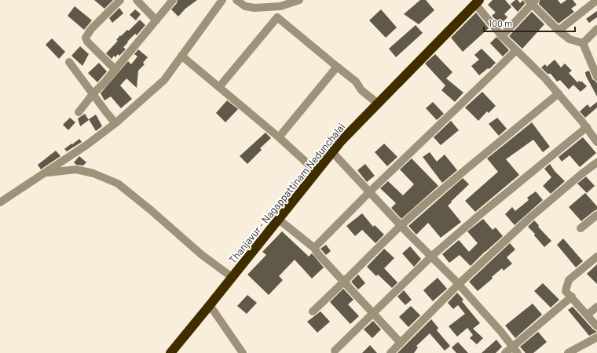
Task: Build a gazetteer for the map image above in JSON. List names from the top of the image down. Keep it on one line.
{"streets":{"highway":["Thanjavur - Nagappattinam Nedunchalai"]},"scale_bar":"100 m"}
